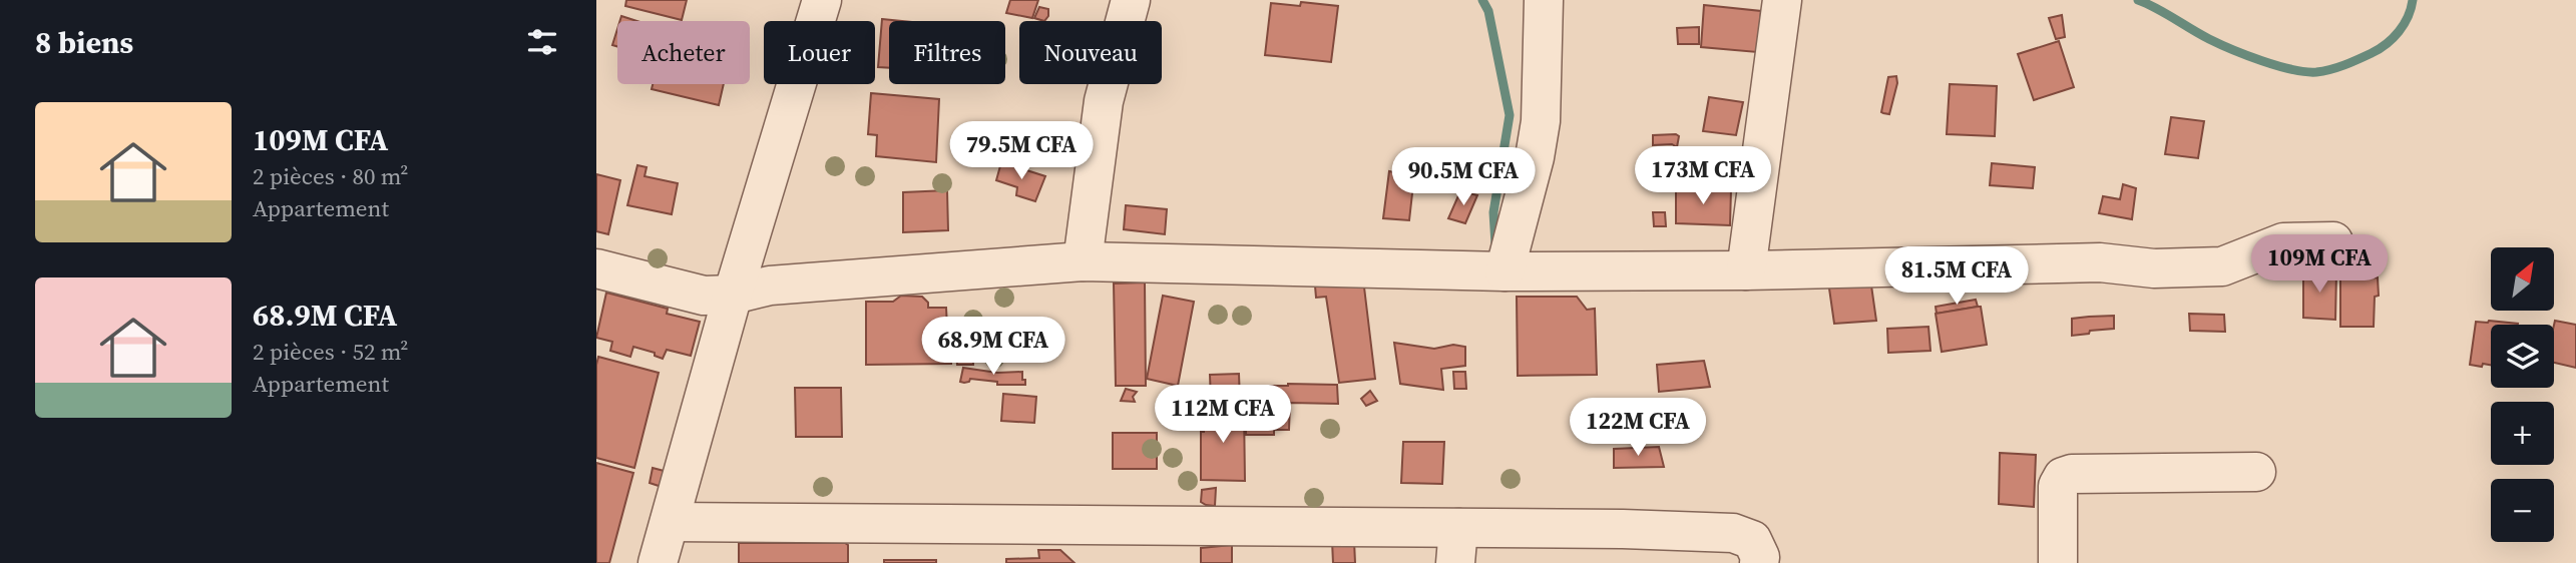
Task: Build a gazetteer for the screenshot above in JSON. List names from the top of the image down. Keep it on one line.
{"north":"top right","page":{"heading":"8 biens","chip":["Acheter","Louer","Filtres","Nouveau"],"list":[{"name":"109M CFA","note":"2 pièces · 80 m² · Appartement"},{"name":"68.9M CFA","note":"2 pièces · 52 m² · Appartement"}],"price":["79.5M CFA","173M CFA","90.5M CFA","109M CFA","81.5M CFA","68.9M CFA","112M CFA","122M CFA"],"map_buttons":["+","−"]}}
